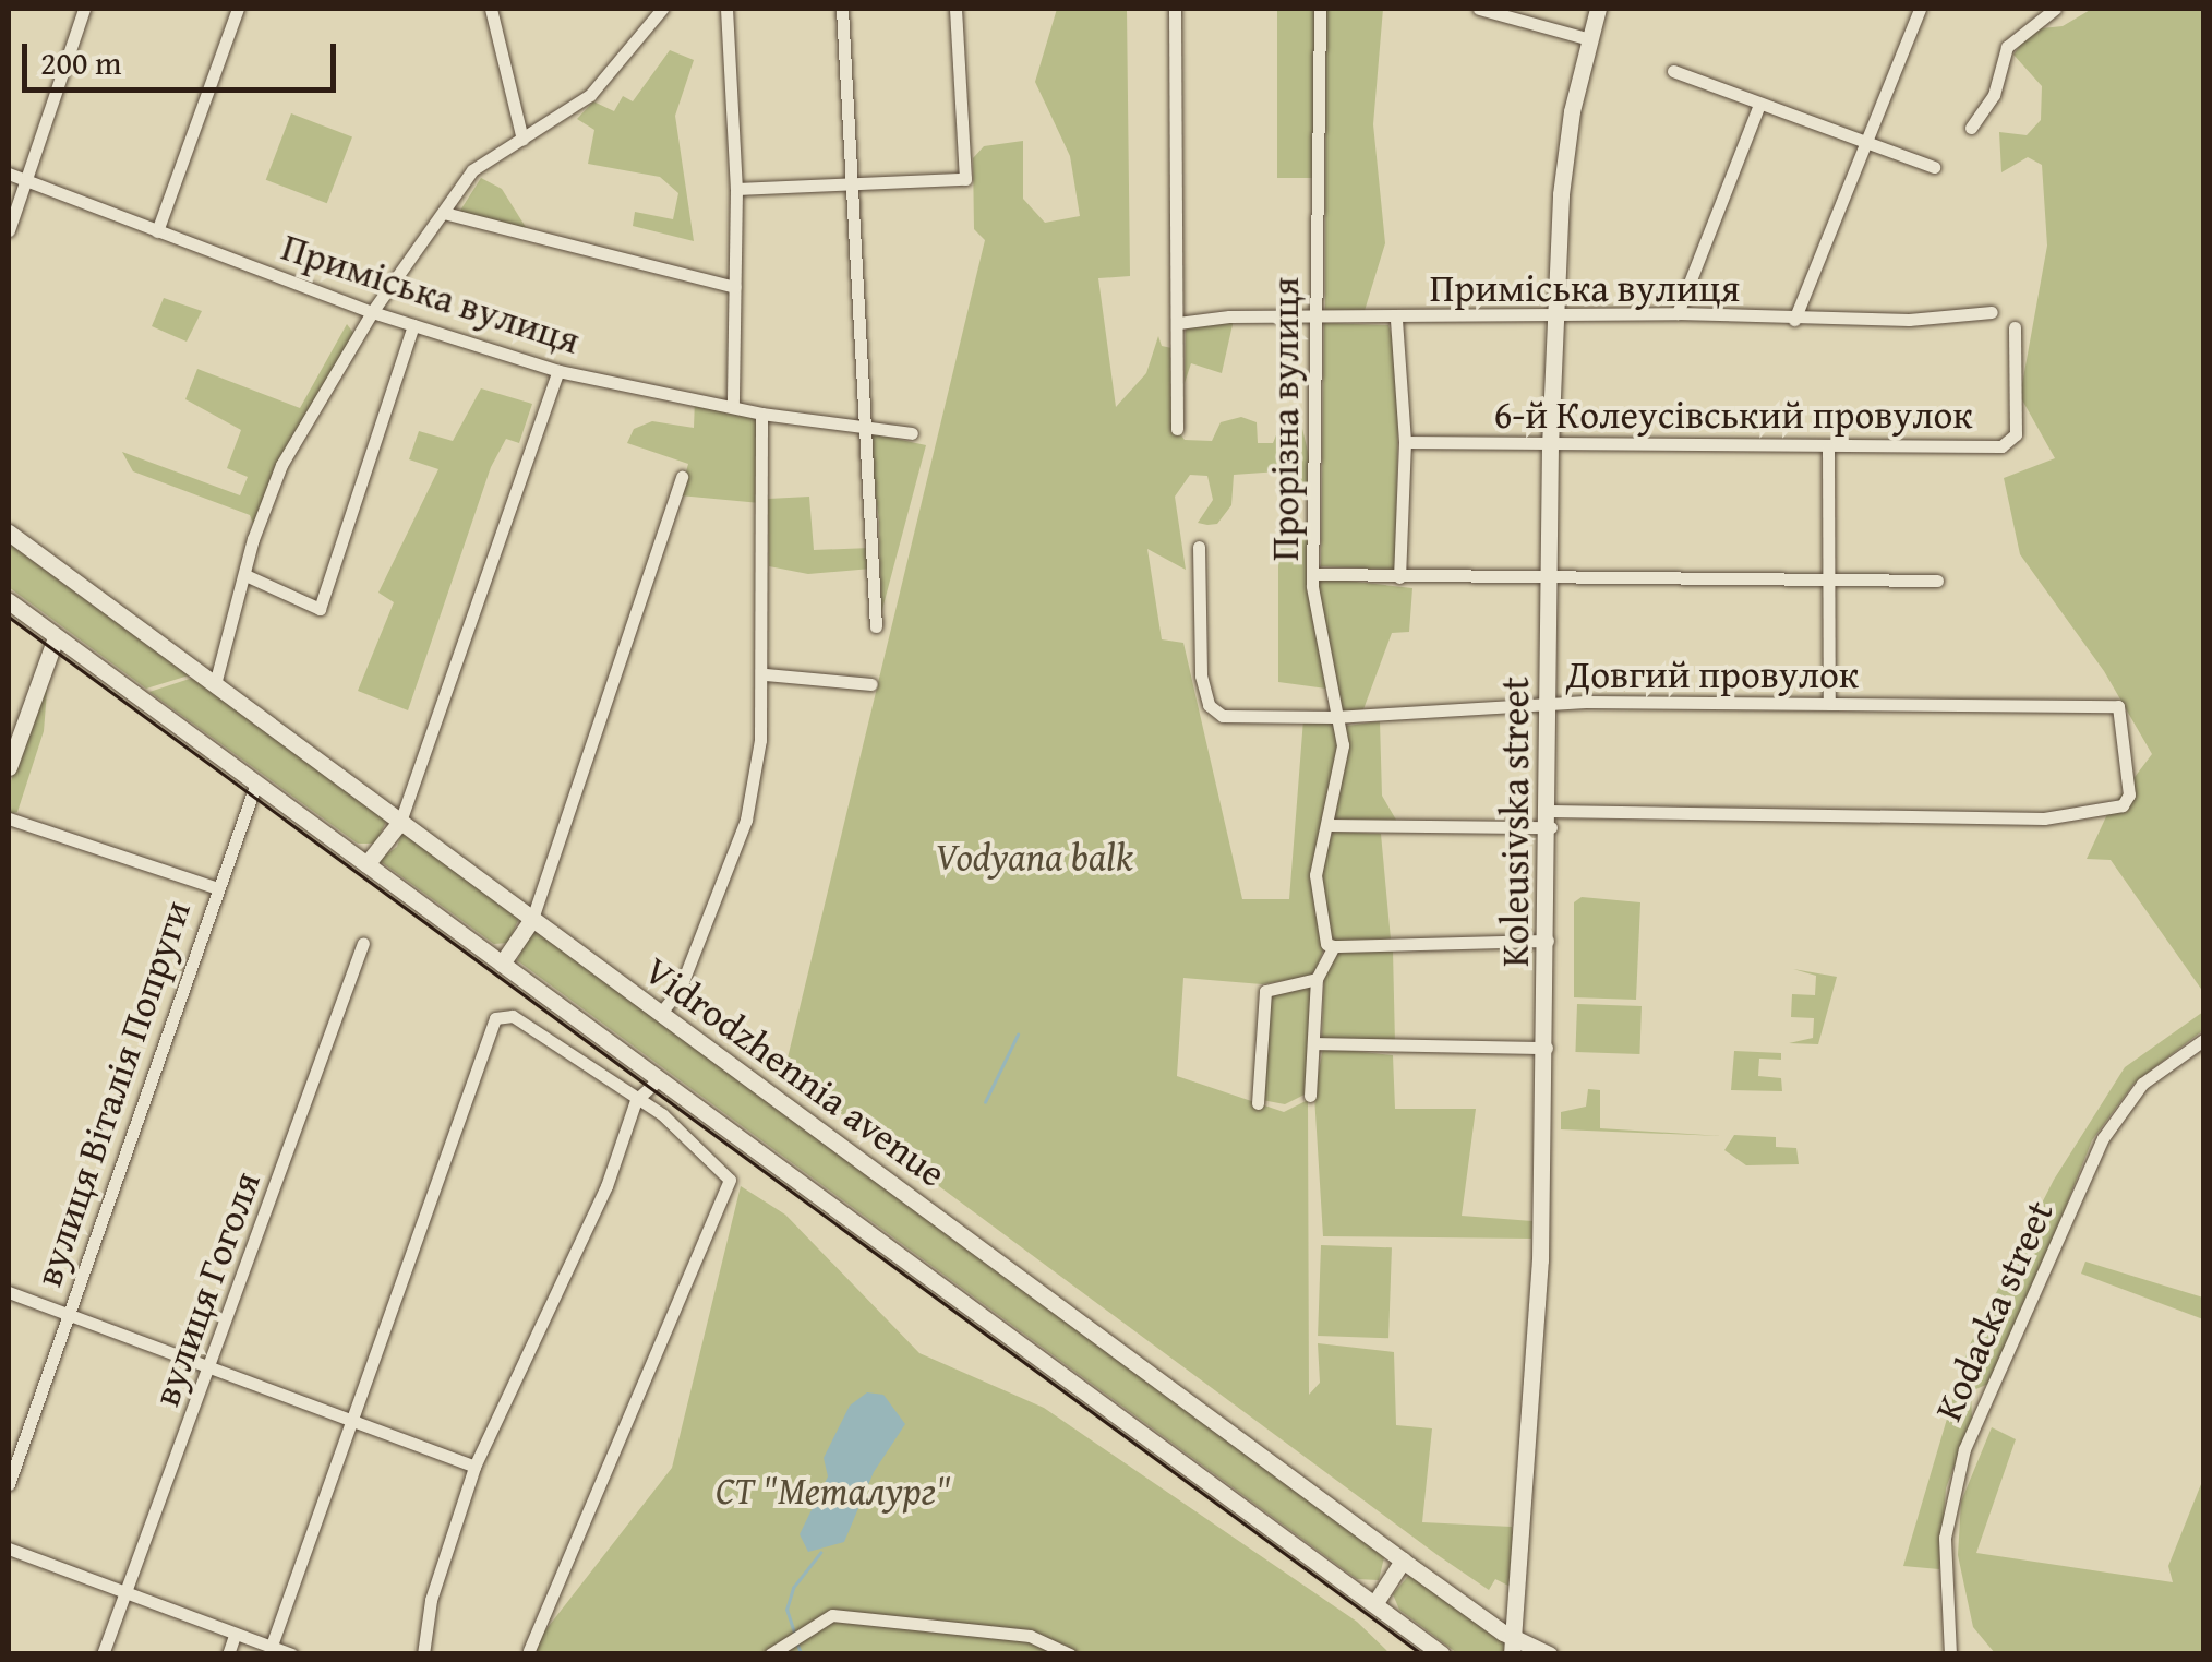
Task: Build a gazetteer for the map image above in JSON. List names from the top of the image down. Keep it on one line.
{"streets":{"main road":["Koleusivska street","Vidrodzhennia avenue"],"street":["Приміська вулиця","6-й Колеусівський провулок","Прорізна вулиця","Довгий провулок","вулиця Віталія Попруги","вулиця Гоголя","Kodacka street"]},"crossings":[["Приміська вулиця","Прорізна вулиця"],["Приміська вулиця","Koleusivska street"],["6-й Колеусівський провулок","Koleusivska street"],["Прорізна вулиця","Довгий провулок"],["Довгий провулок","Koleusivska street"],["Koleusivska street","Vidrodzhennia avenue"]],"parks":["Vodyana balk","СТ \"Металург\""],"scale_bar":"200 m"}
